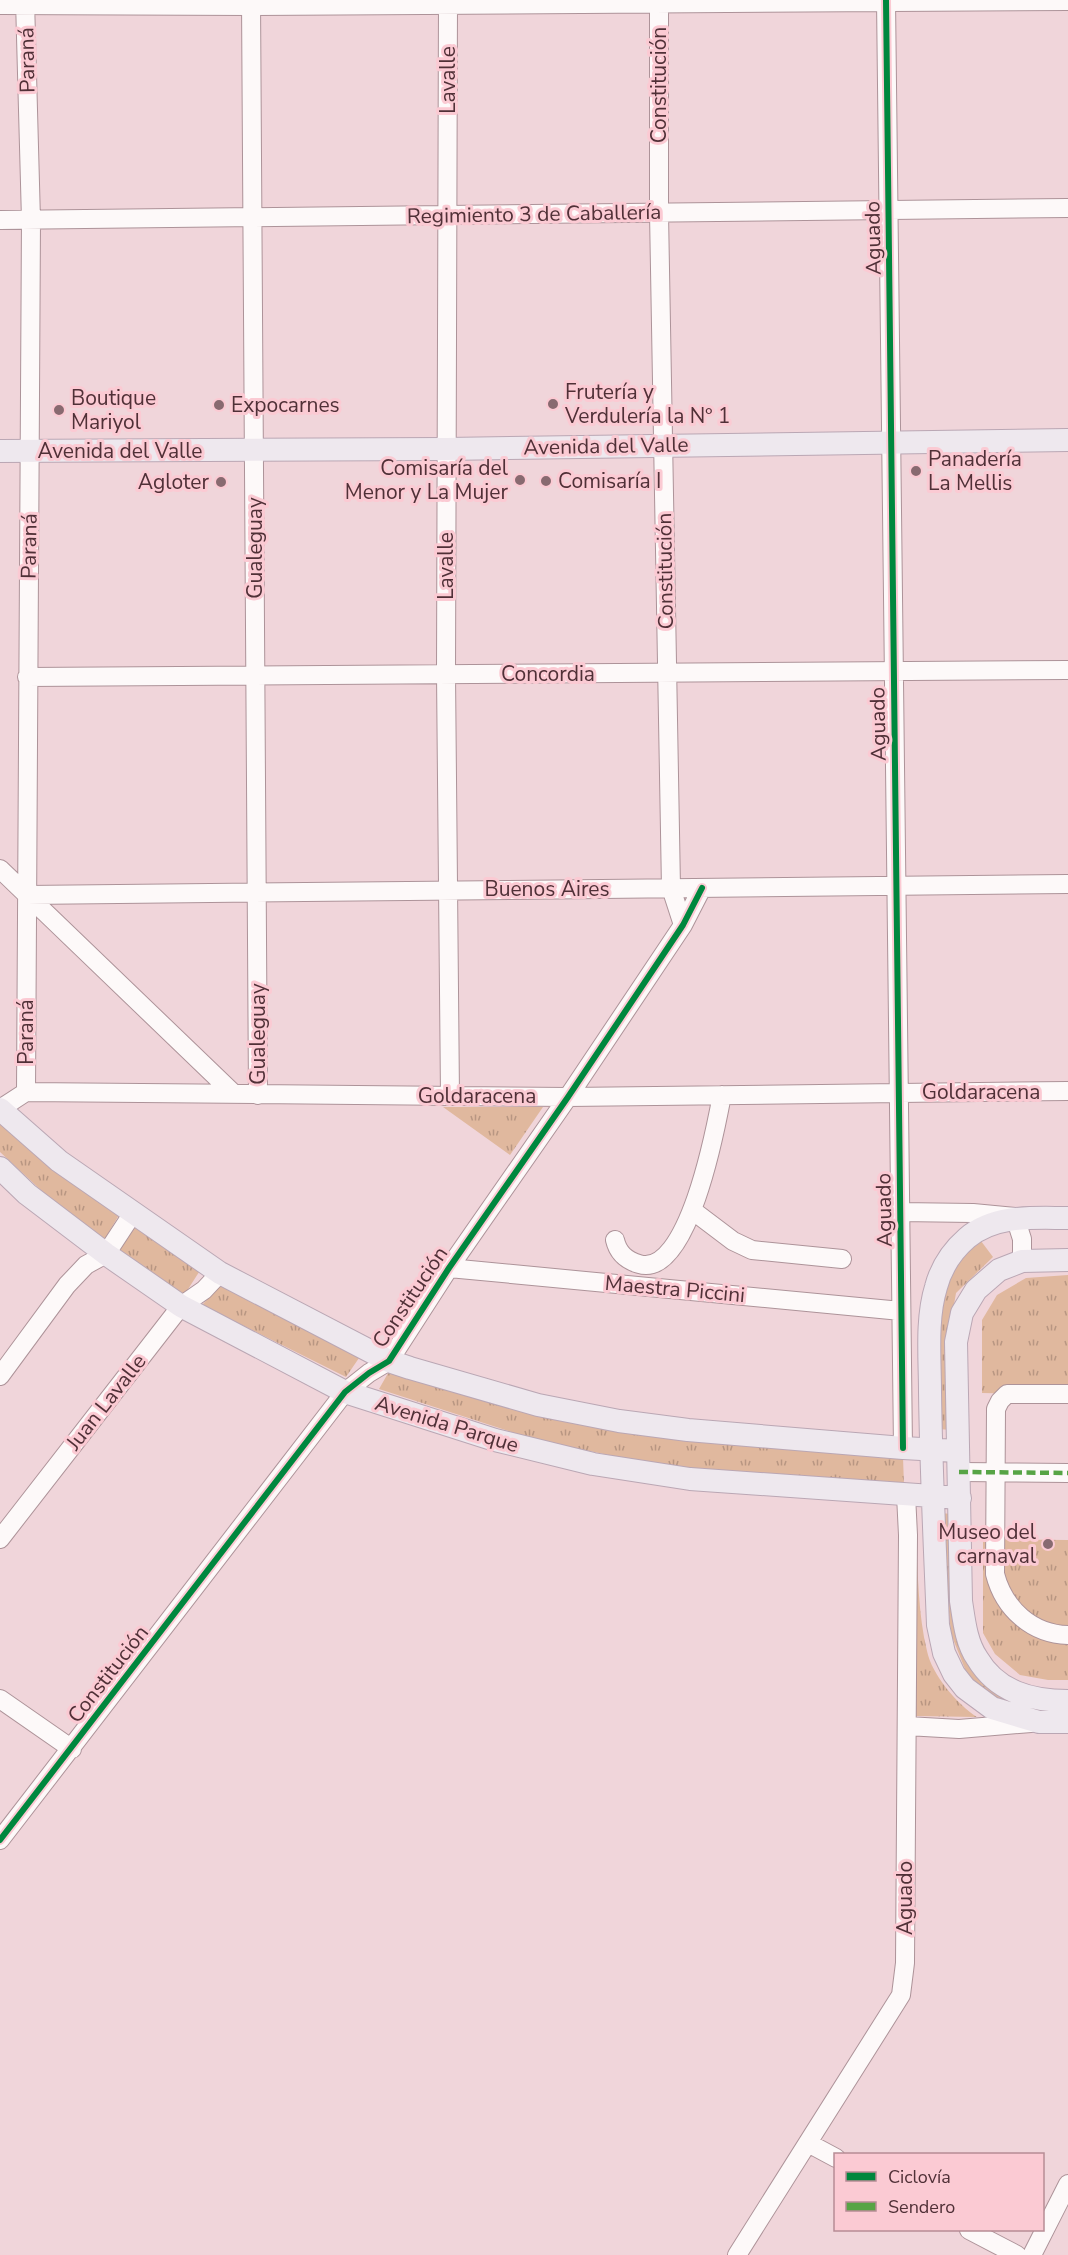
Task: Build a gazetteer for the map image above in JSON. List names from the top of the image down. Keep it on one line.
{"streets":{"main road":["Avenida del Valle","Avenida Parque"],"street":["Paraná","Lavalle","Constitución","Regimiento 3 de Caballería","Aguado","Gualeguay","Concordia","Buenos Aires","Goldaracena","Maestra Piccini","Juan Lavalle"]},"crossings":[["Paraná","Regimiento 3 de Caballería"],["Paraná","Avenida del Valle"],["Paraná","Concordia"],["Paraná","Buenos Aires"],["Paraná","Goldaracena"],["Lavalle","Regimiento 3 de Caballería"],["Lavalle","Avenida del Valle"],["Lavalle","Concordia"],["Lavalle","Buenos Aires"],["Lavalle","Goldaracena"],["Constitución","Regimiento 3 de Caballería"],["Constitución","Avenida del Valle"],["Constitución","Concordia"],["Constitución","Buenos Aires"],["Constitución","Goldaracena"],["Constitución","Maestra Piccini"],["Constitución","Avenida Parque"],["Regimiento 3 de Caballería","Aguado"],["Regimiento 3 de Caballería","Gualeguay"],["Aguado","Avenida del Valle"],["Aguado","Concordia"],["Aguado","Buenos Aires"],["Aguado","Goldaracena"],["Aguado","Maestra Piccini"],["Aguado","Avenida Parque"],["Avenida del Valle","Gualeguay"],["Gualeguay","Concordia"],["Gualeguay","Buenos Aires"],["Gualeguay","Goldaracena"],["Juan Lavalle","Avenida Parque"]],"places":["Frutería y Verdulería la Nº 1","Expocarnes","Boutique Mariyol","Panadería La Mellis","Comisaría del Menor y La Mujer","Comisaría I","Agloter","Museo del carnaval"],"legend":["Ciclovía","Sendero"]}
